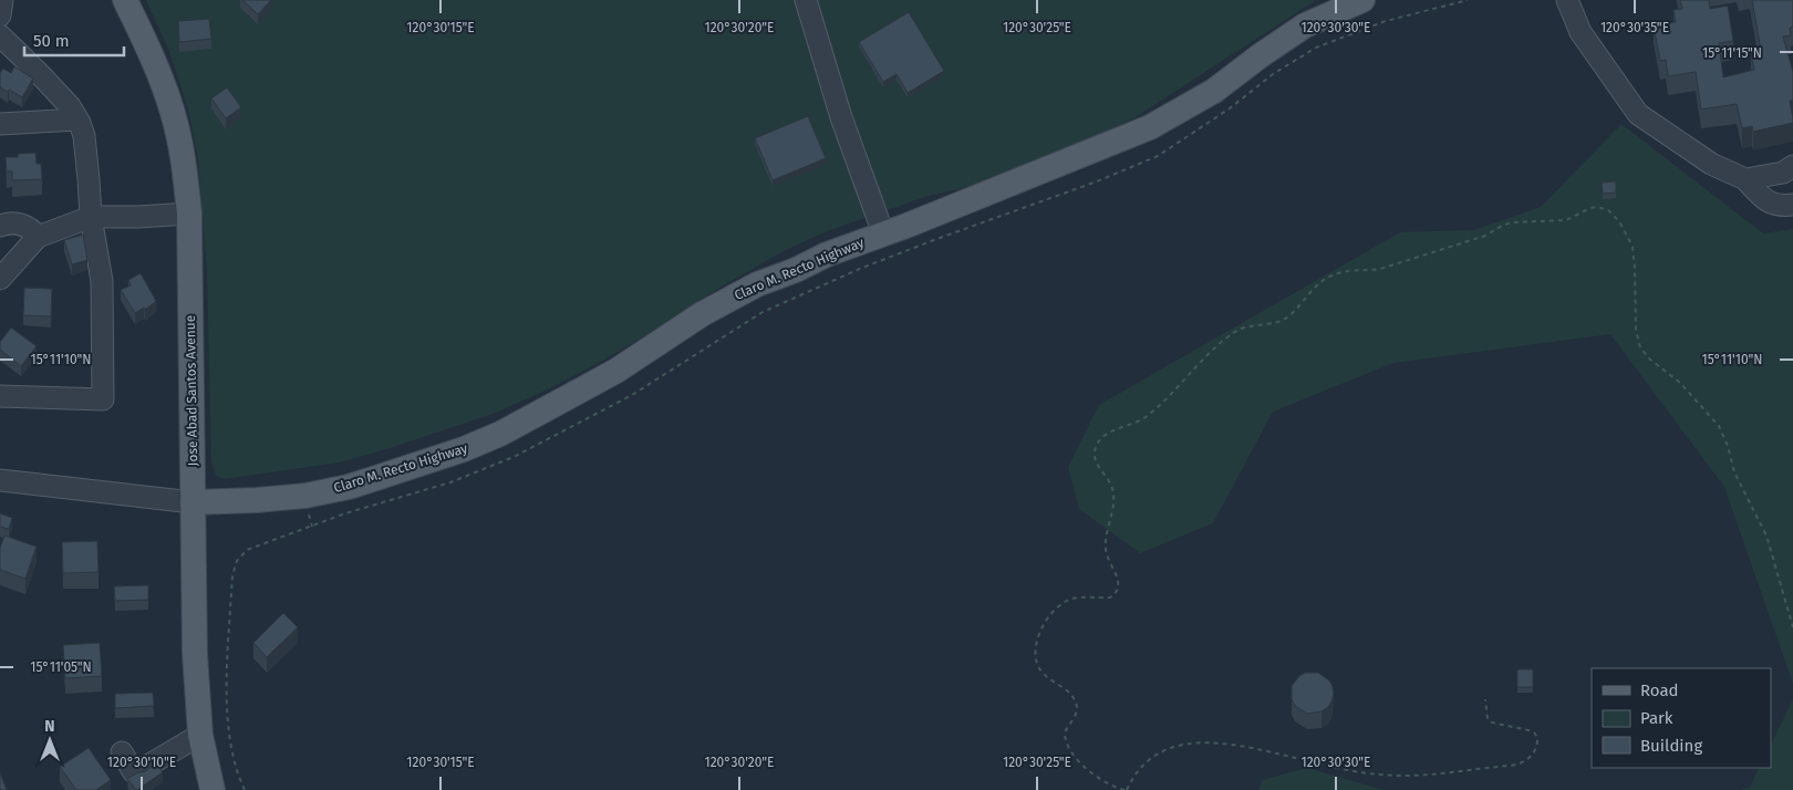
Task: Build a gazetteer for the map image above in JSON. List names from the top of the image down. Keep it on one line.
{"streets":{"main road":["Claro M. Recto Highway","Jose Abad Santos Avenue"]},"crossings":[["Claro M. Recto Highway","Jose Abad Santos Avenue"]],"legend":["Road","Park","Building"],"scale_bar":"50 m","north":"top","coordinates":["120°30'15\"E","120°30'20\"E","120°30'25\"E","120°30'30\"E","120°30'35\"E","15°11'15\"N","15°11'10\"N","15°11'05\"N","120°30'10\"E"]}
